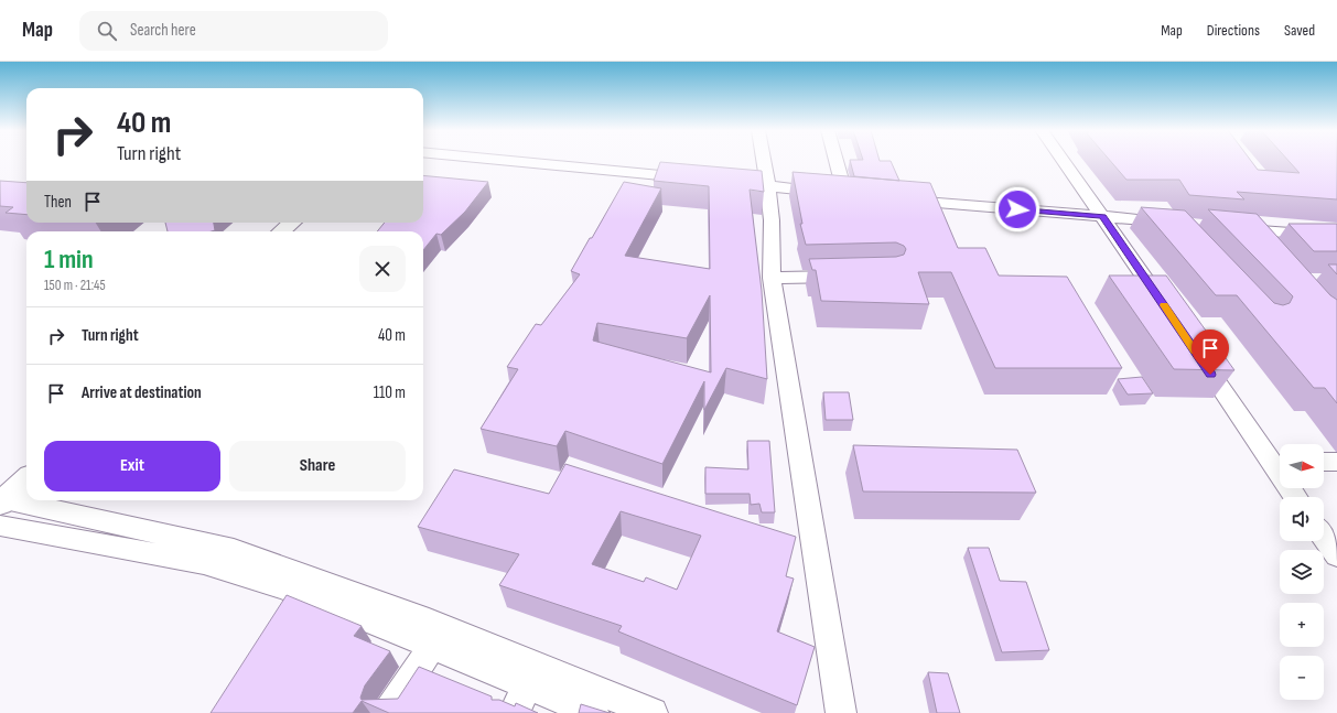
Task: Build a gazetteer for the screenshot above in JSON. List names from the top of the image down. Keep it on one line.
{"north":"right","page":{"header":"Map","search":"Search here","nav":["Map","Directions","Saved"],"turn":["40 m","Turn right"],"then":"Then","heading":["1 min","150 m · 21:45"],"list":[{"name":"Turn right","value":"40 m"},{"name":"Arrive at destination","value":"110 m"}],"buttons":["Exit","Share"],"map_buttons":["+","−"]}}
